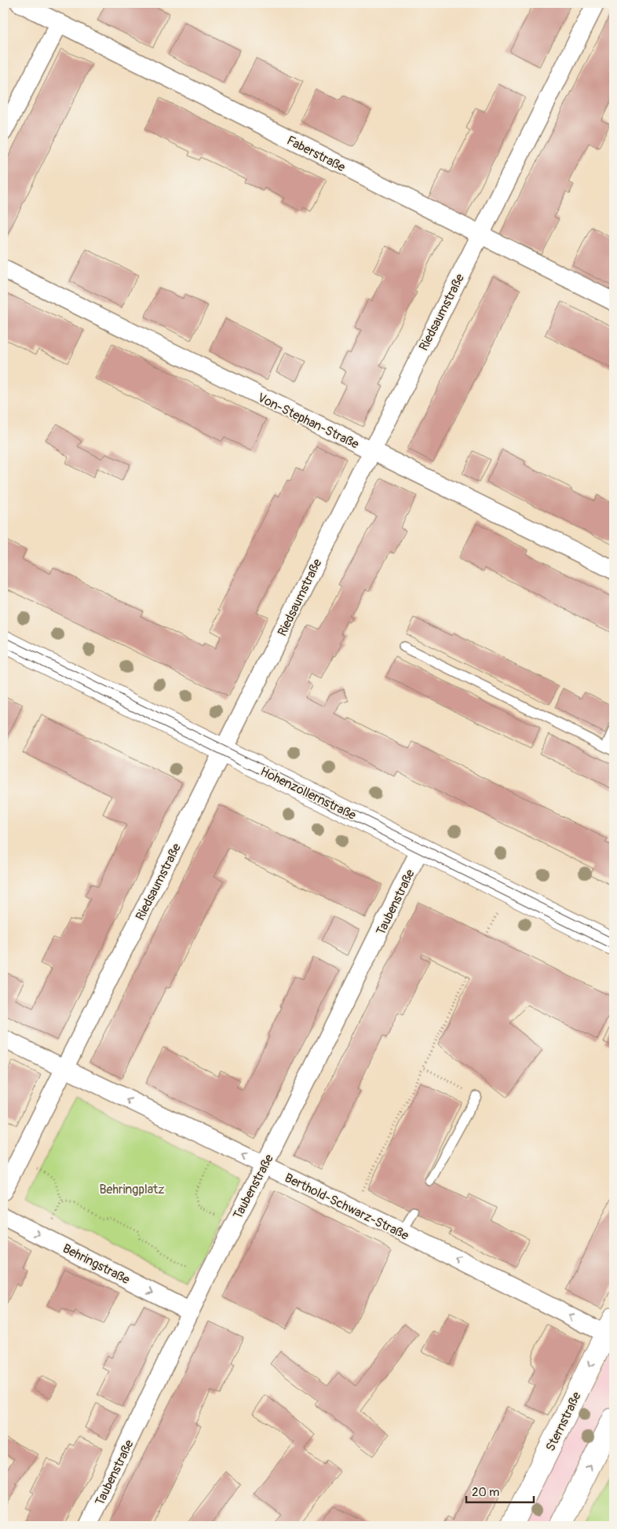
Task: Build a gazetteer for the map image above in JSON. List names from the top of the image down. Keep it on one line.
{"streets":{"street":["Faberstraße","Riedsaumstraße","Von-Stephan-Straße","Hohenzollernstraße","Taubenstraße","Berthold-Schwarz-Straße","Behringstraße","Sternstraße"]},"crossings":[["Faberstraße","Riedsaumstraße"],["Riedsaumstraße","Von-Stephan-Straße"],["Riedsaumstraße","Hohenzollernstraße"],["Riedsaumstraße","Berthold-Schwarz-Straße"],["Hohenzollernstraße","Taubenstraße"],["Taubenstraße","Berthold-Schwarz-Straße"],["Taubenstraße","Behringstraße"],["Berthold-Schwarz-Straße","Sternstraße"]],"one_way":["Berthold-Schwarz-Straße","Behringstraße"],"parks":["Behringplatz"],"scale_bar":"20 m"}
